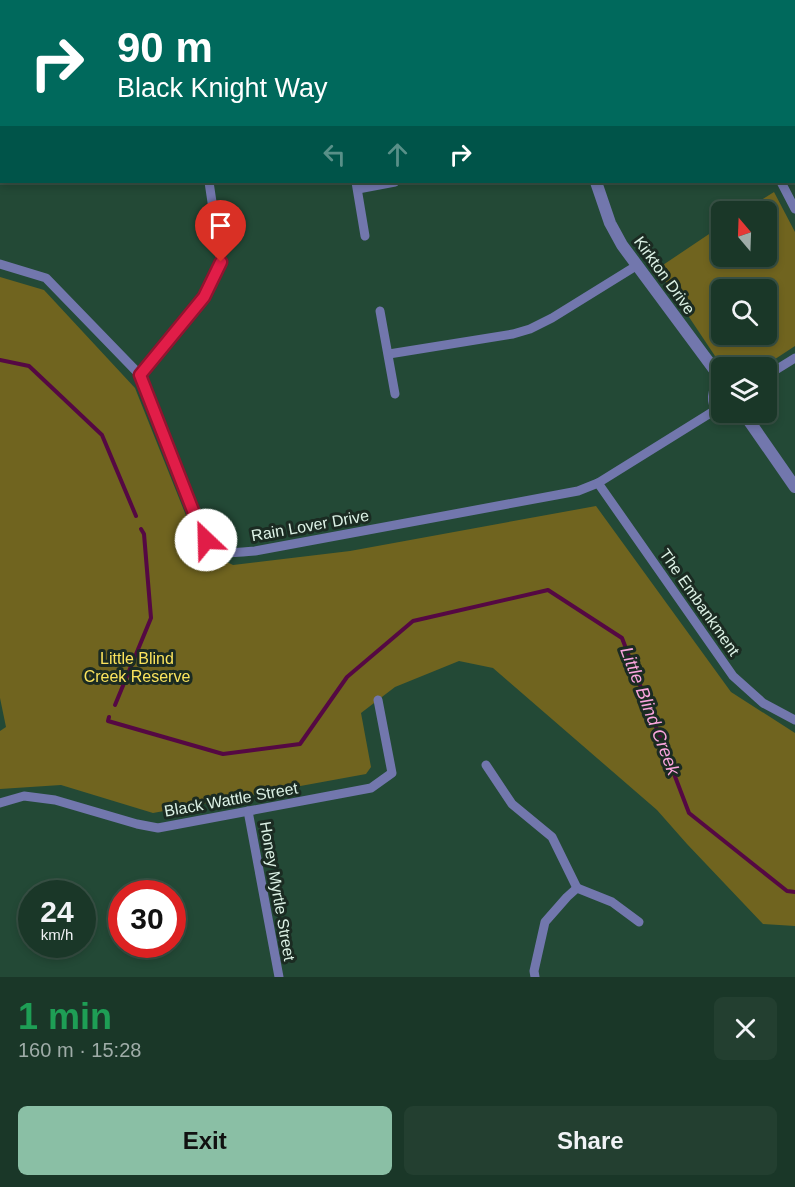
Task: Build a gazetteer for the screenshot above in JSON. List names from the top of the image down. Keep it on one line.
{"streets":{"street":["Kirkton Drive","Rain Lover Drive","The Embankment","Black Wattle Street","Honey Myrtle Street"]},"crossings":[["Rain Lover Drive","The Embankment"],["Black Wattle Street","Honey Myrtle Street"]],"water":["Little Blind Creek"],"parks":["Little Blind Creek Reserve"],"north":"top","page":{"turn":["90 m","Black Knight Way"],"speed":"24 km/h","limit":"30","heading":["1 min","160 m · 15:28"],"buttons":["Exit","Share"]}}
